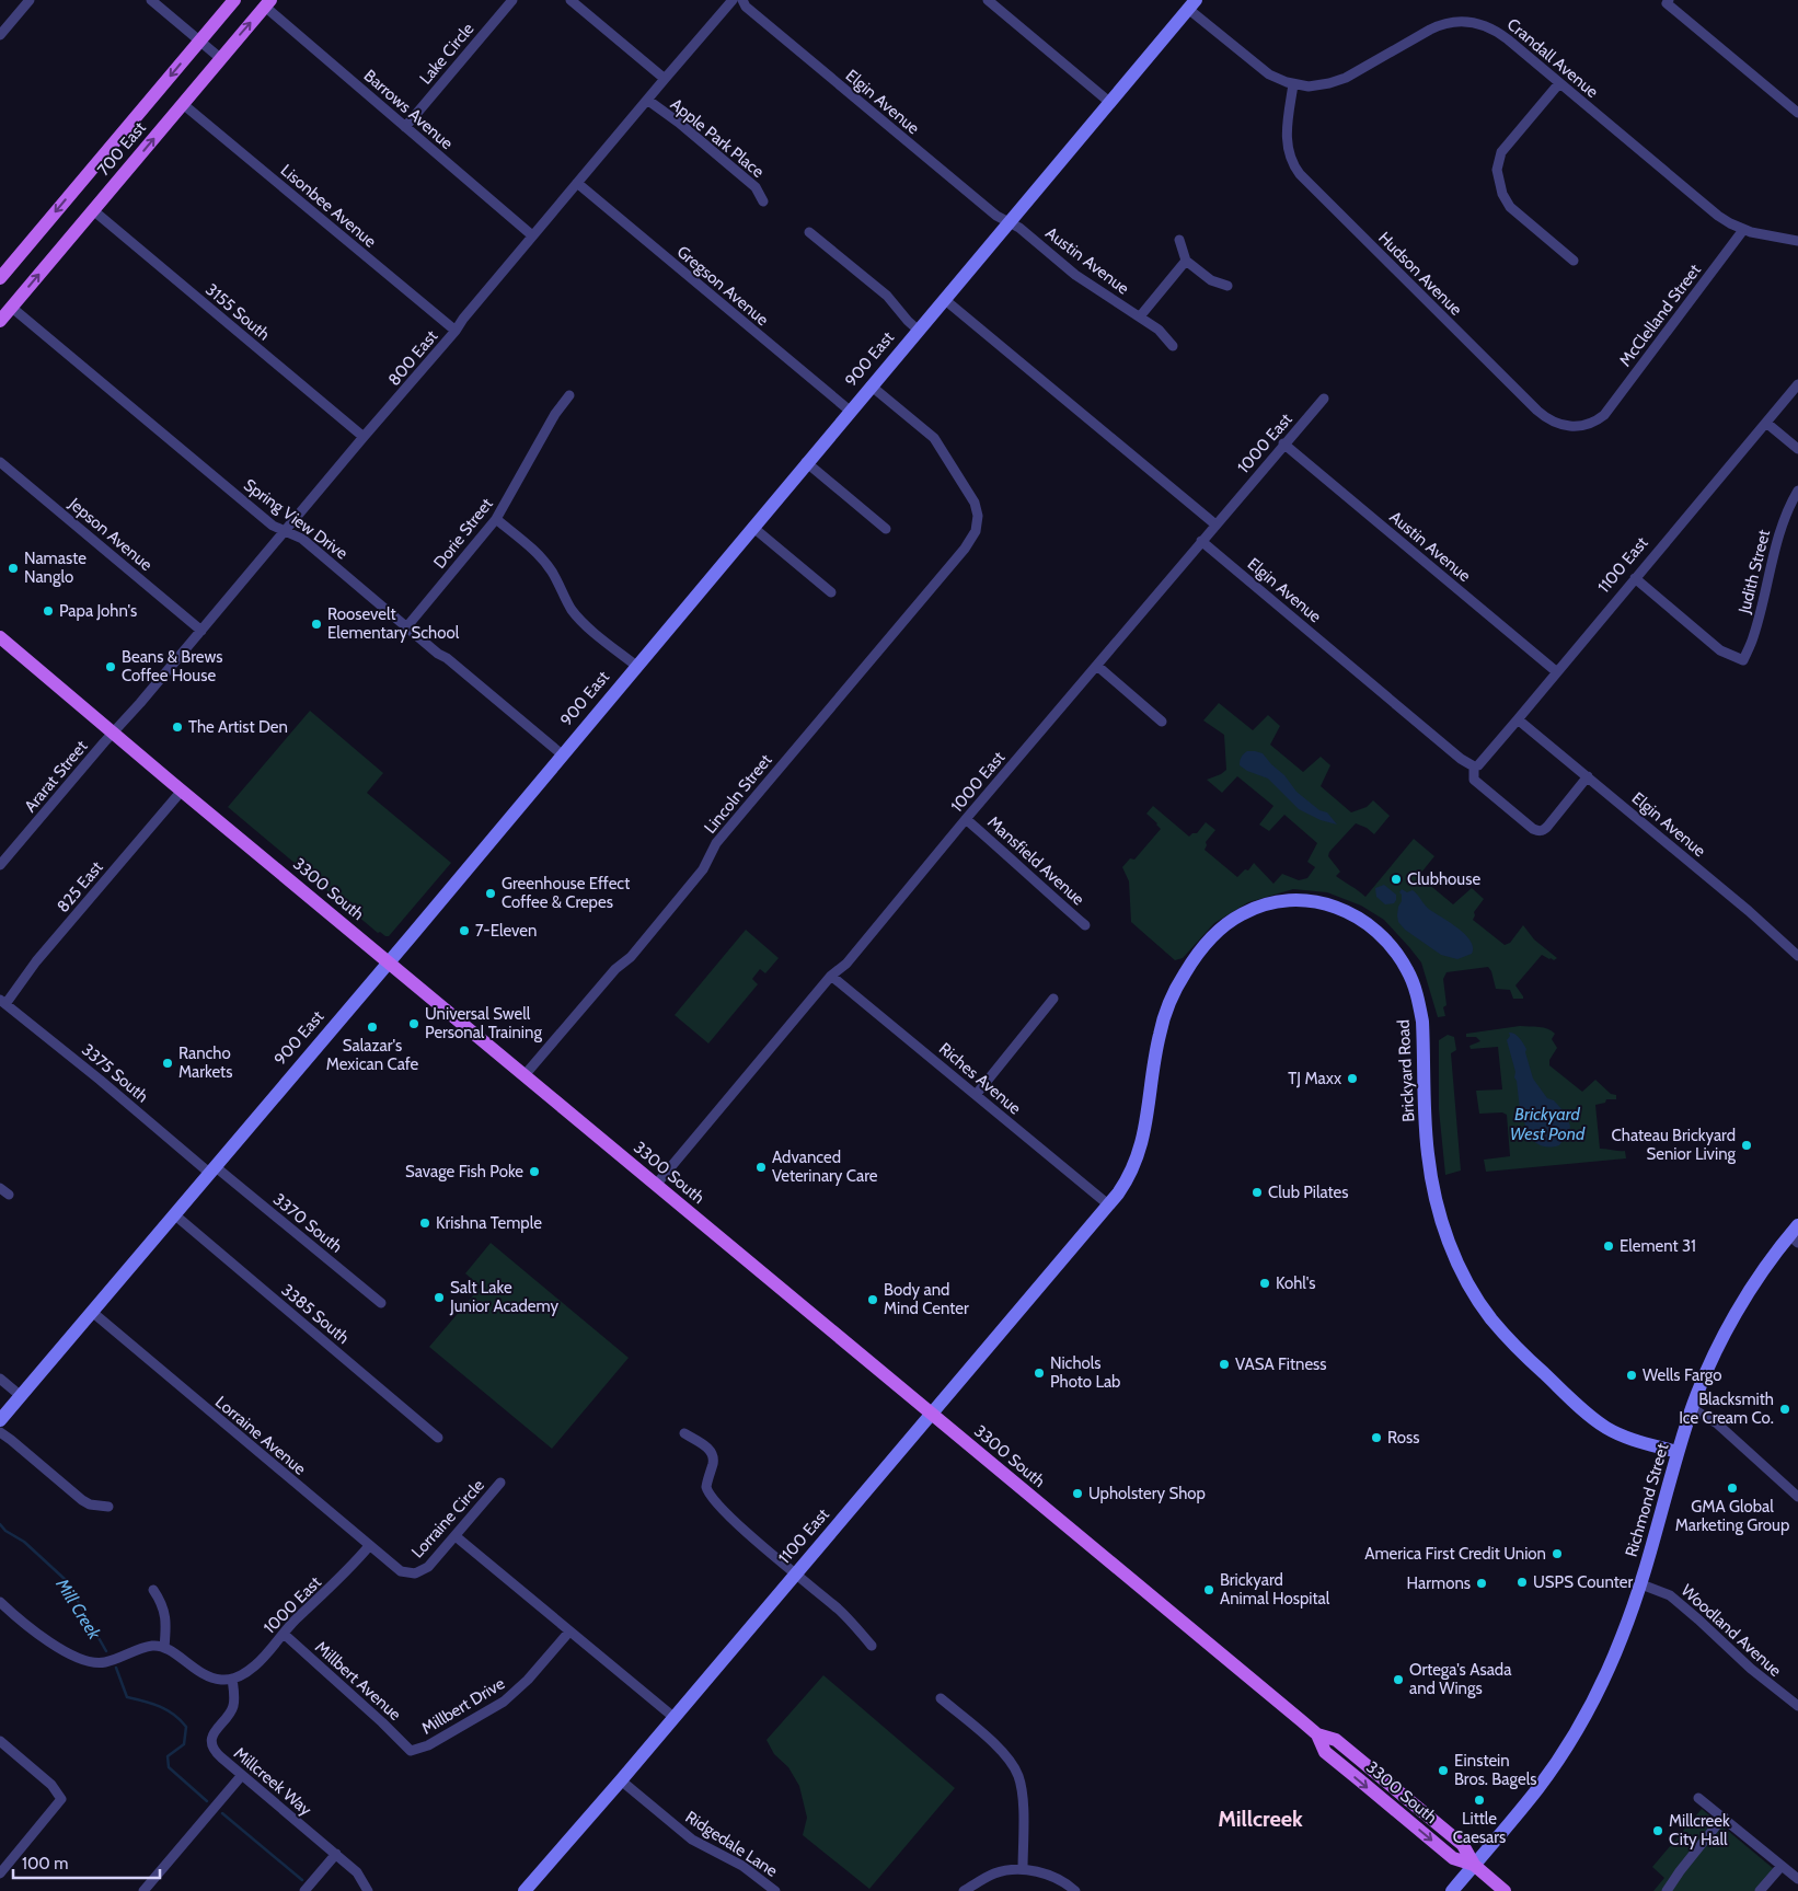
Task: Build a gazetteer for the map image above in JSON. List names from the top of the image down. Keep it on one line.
{"streets":{"main road":["700 East","3300 South"],"street":["Lake Circle","Crandall Avenue","Elgin Avenue","Barrows Avenue","Apple Park Place","Lisonbee Avenue","Austin Avenue","Hudson Avenue","Gregson Avenue","3155 South","McClelland Street","800 East","900 East","1000 East","Spring View Drive","Dorie Street","Jepson Avenue","1100 East","Judith Street","Ararat Street","Lincoln Street","Mansfield Avenue","825 East","Brickyard Road","3375 South","Riches Avenue","3370 South","3385 South","Lorraine Avenue","Richmond Street","Lorraine Circle","Woodland Avenue","Millbert Avenue","Millbert Drive","Millcreek Way","Ridgedale Lane"]},"crossings":[["Lake Circle","Barrows Avenue"],["Crandall Avenue","Hudson Avenue"],["Crandall Avenue","McClelland Street"],["Crandall Avenue","900 East"],["Elgin Avenue","Austin Avenue"],["Elgin Avenue","900 East"],["Elgin Avenue","1000 East"],["Elgin Avenue","1100 East"],["Barrows Avenue","700 East"],["Barrows Avenue","800 East"],["Apple Park Place","800 East"],["700 East","Lisonbee Avenue"],["700 East","3155 South"],["700 East","Spring View Drive"],["Lisonbee Avenue","800 East"],["Austin Avenue","900 East"],["Austin Avenue","1000 East"],["Austin Avenue","1100 East"],["Hudson Avenue","McClelland Street"],["Gregson Avenue","800 East"],["Gregson Avenue","900 East"],["3155 South","800 East"],["800 East","Spring View Drive"],["800 East","Jepson Avenue"],["800 East","Ararat Street"],["800 East","3300 South"],["900 East","Spring View Drive"],["900 East","Lincoln Street"],["900 East","3300 South"],["900 East","3375 South"],["900 East","3370 South"],["900 East","3385 South"],["900 East","Lorraine Avenue"],["1000 East","Mansfield Avenue"],["1000 East","3300 South"],["1000 East","Riches Avenue"],["1000 East","Lorraine Avenue"],["1000 East","Millbert Avenue"],["1000 East","Millcreek Way"],["Spring View Drive","Dorie Street"],["1100 East","Judith Street"],["1100 East","3300 South"],["1100 East","Brickyard Road"],["1100 East","Riches Avenue"],["1100 East","Ridgedale Lane"],["Ararat Street","3300 South"],["Lincoln Street","3300 South"],["825 East","3300 South"],["825 East","3375 South"],["3300 South","Richmond Street"],["Brickyard Road","Riches Avenue"],["Brickyard Road","Richmond Street"],["3375 South","3370 South"],["Lorraine Avenue","Lorraine Circle"],["Richmond Street","Woodland Avenue"],["Millbert Avenue","Millbert Drive"]],"districts":["Millcreek"],"water":["Brickyard West Pond","Mill Creek"],"places":["Namaste Nanglo","Papa John's","Roosevelt Elementary School","Beans & Brews Coffee House","The Artist Den","Clubhouse","Greenhouse Effect Coffee & Crepes","7-Eleven","Universal Swell Personal Training","Salazar's Mexican Cafe","Rancho Markets","TJ Maxx","Chateau Brickyard Senior Living","Advanced Veterinary Care","Savage Fish Poke","Club Pilates","Krishna Temple","Element 31","Kohl's","Salt Lake Junior Academy","Body and Mind Center","VASA Fitness","Nichols Photo Lab","Wells Fargo","Blacksmith Ice Cream Co.","Ross","GMA Global Marketing Group","Upholstery Shop","America First Credit Union","USPS Counter","Harmons","Brickyard Animal Hospital","Ortega's Asada and Wings","Einstein Bros. Bagels","Little Caesars","Millcreek City Hall"],"scale_bar":"100 m"}
